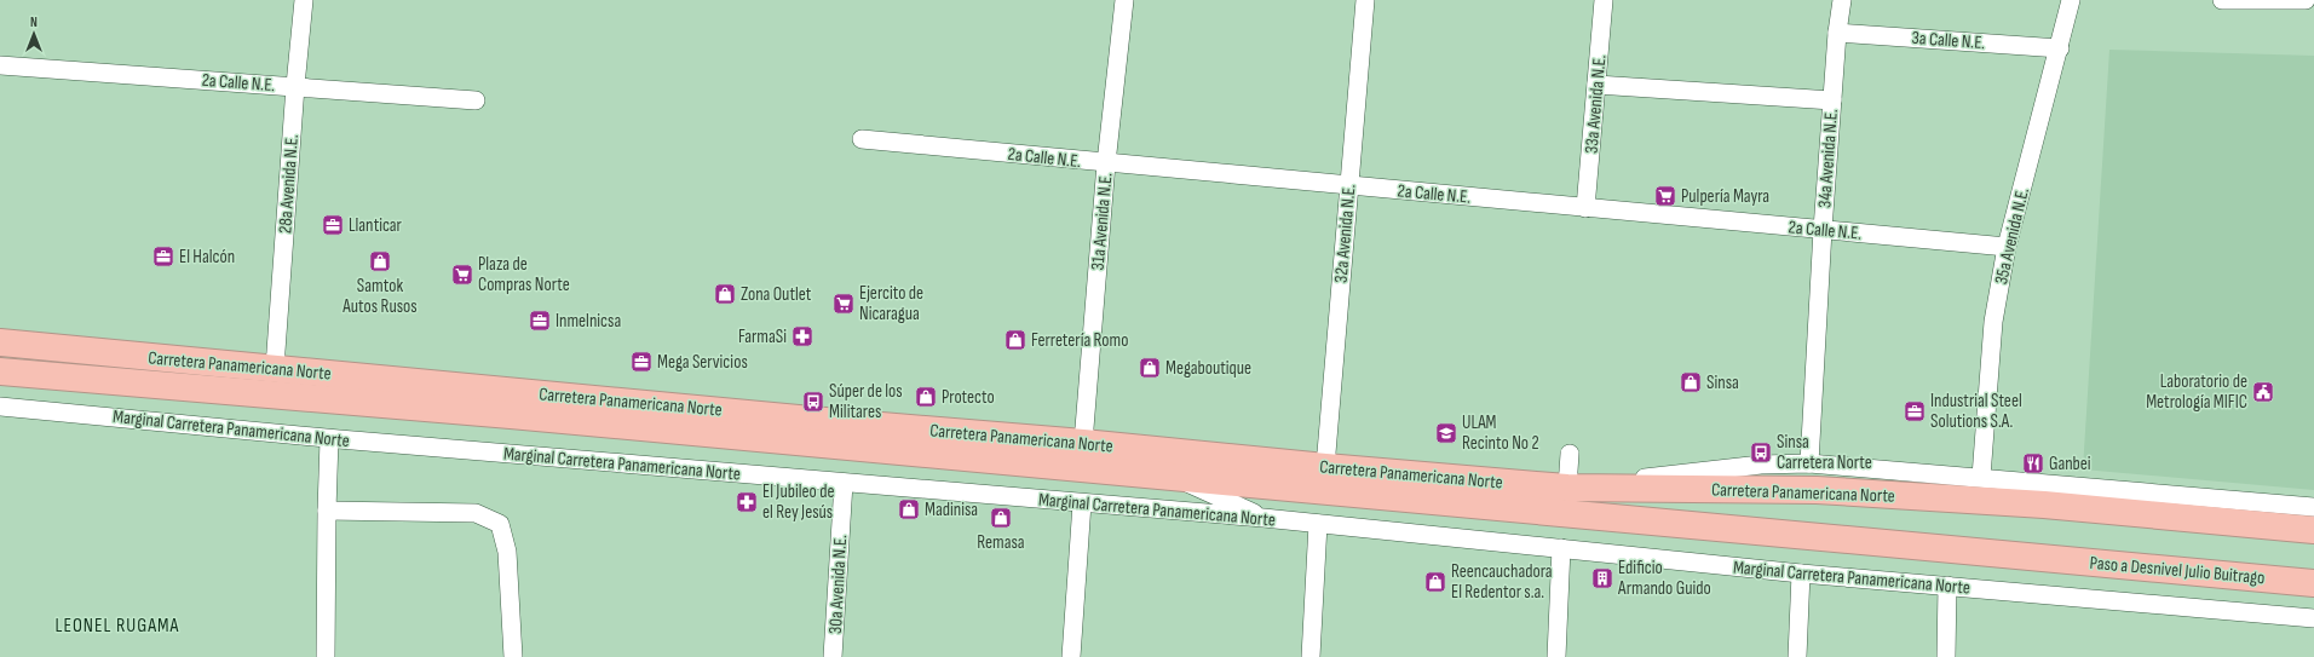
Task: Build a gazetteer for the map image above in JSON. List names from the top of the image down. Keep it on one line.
{"streets":{"highway":["Carretera Panamericana Norte","Paso a Desnivel Julio Buitrago"],"street":["3a Calle N.E.","2a Calle N.E.","33a Avenida N.E.","34a Avenida N.E.","28a Avenida N.E.","31a Avenida N.E.","32a Avenida N.E.","35a Avenida N.E.","Marginal Carretera Panamericana Norte","30a Avenida N.E."]},"crossings":[["3a Calle N.E.","34a Avenida N.E."],["3a Calle N.E.","35a Avenida N.E."],["2a Calle N.E.","33a Avenida N.E."],["2a Calle N.E.","34a Avenida N.E."],["2a Calle N.E.","28a Avenida N.E."],["2a Calle N.E.","31a Avenida N.E."],["2a Calle N.E.","32a Avenida N.E."],["2a Calle N.E.","35a Avenida N.E."],["28a Avenida N.E.","Carretera Panamericana Norte"],["31a Avenida N.E.","Carretera Panamericana Norte"],["32a Avenida N.E.","Carretera Panamericana Norte"],["Carretera Panamericana Norte","Paso a Desnivel Julio Buitrago"],["Marginal Carretera Panamericana Norte","30a Avenida N.E."]],"districts":["LEONEL RUGAMA"],"places":{"supermarket":["Pulpería Mayra","Plaza de Compras Norte","Ejercito de Nicaragua"],"office":["Llanticar","El Halcón","Inmelnicsa","Mega Servicios","Industrial Steel Solutions S.A."],"shop":["Samtok Autos Rusos","Zona Outlet","Ferretería Romo","Megaboutique","Sinsa","Protecto","Madinisa","Remasa","Reencauchadora El Redentor s.a."],"pharmacy":["FarmaSi","El Jubileo de el Rey Jesús"],"public building":["Laboratorio de Metrología MIFIC"],"bus stop":["Súper de los Militares","Sinsa Carretera Norte"],"school or university":["ULAM Recinto No 2"],"restaurant":["Ganbei"],"building":["Edificio Armando Guido"]},"north":"top"}
